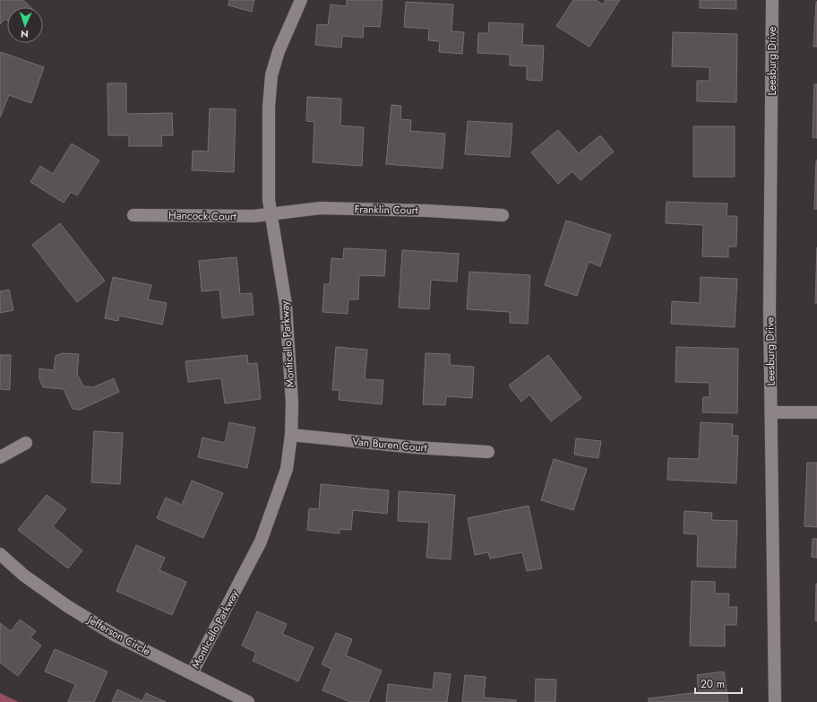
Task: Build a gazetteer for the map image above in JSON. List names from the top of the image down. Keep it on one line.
{"streets":{"street":["Leesburg Drive","Franklin Court","Hancock Court","Monticello Parkway","Van Buren Court","Jefferson Circle"]},"crossings":[["Franklin Court","Hancock Court"],["Franklin Court","Monticello Parkway"],["Hancock Court","Monticello Parkway"],["Monticello Parkway","Van Buren Court"],["Monticello Parkway","Jefferson Circle"]],"scale_bar":"20 m","north":"bottom"}
